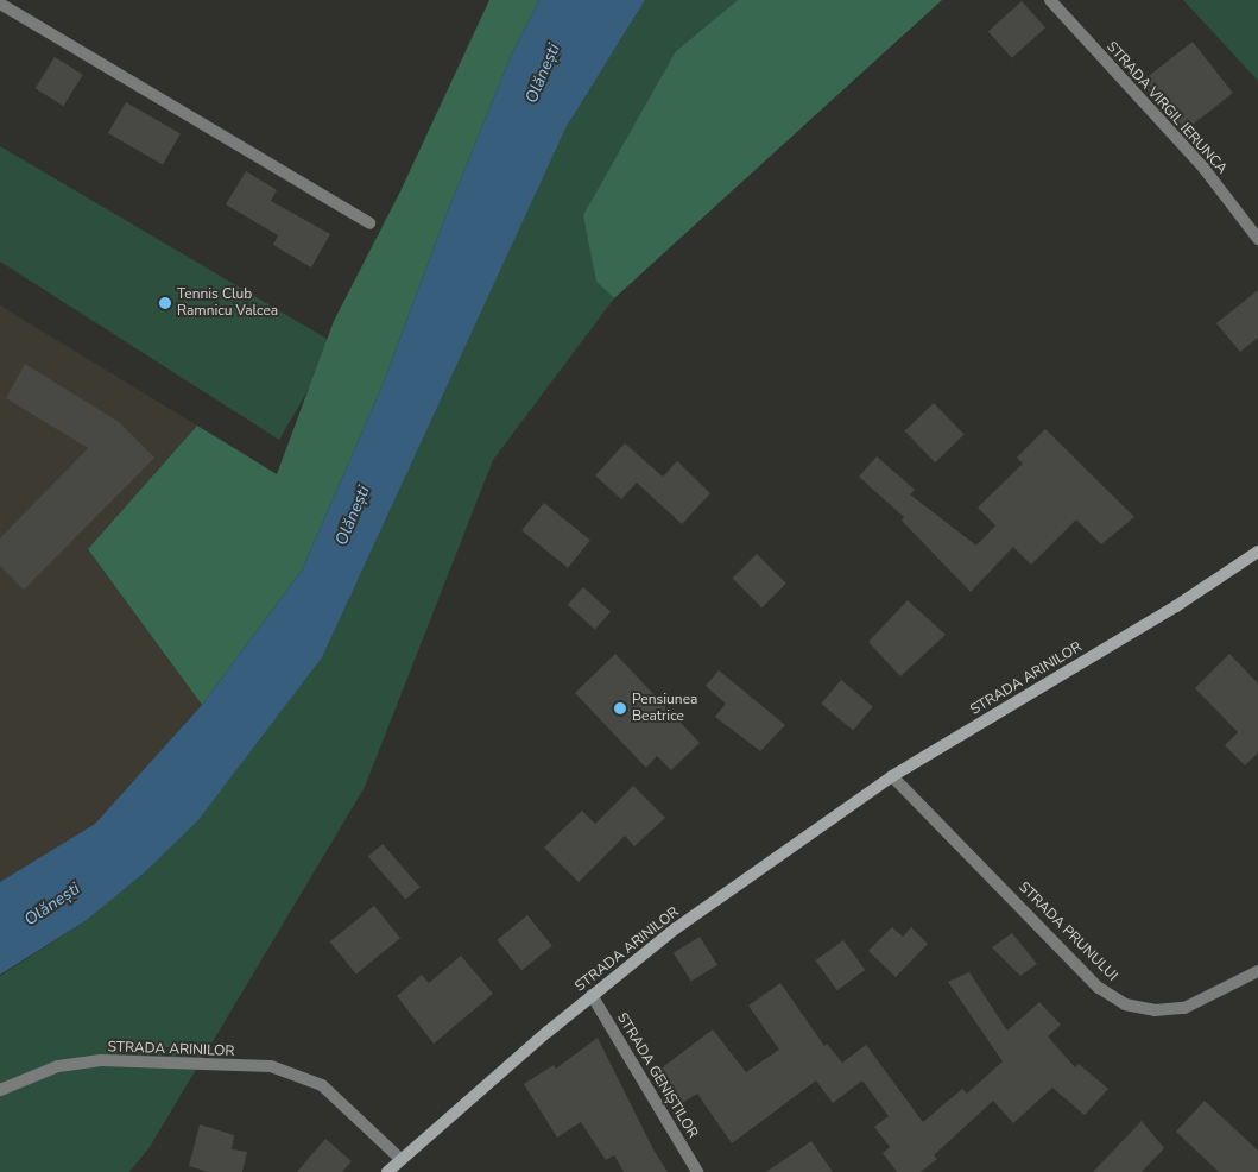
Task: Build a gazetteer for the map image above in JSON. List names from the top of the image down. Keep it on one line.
{"streets":{"street":["STRADA VIRGIL IERUNCA","STRADA ARINILOR","STRADA PRUNULUI","STRADA GENIȘTILOR"]},"crossings":[["STRADA ARINILOR","STRADA PRUNULUI"],["STRADA ARINILOR","STRADA GENIȘTILOR"]],"water":["Olănești"],"places":["Tennis Club Ramnicu Valcea","Pensiunea Beatrice"]}
